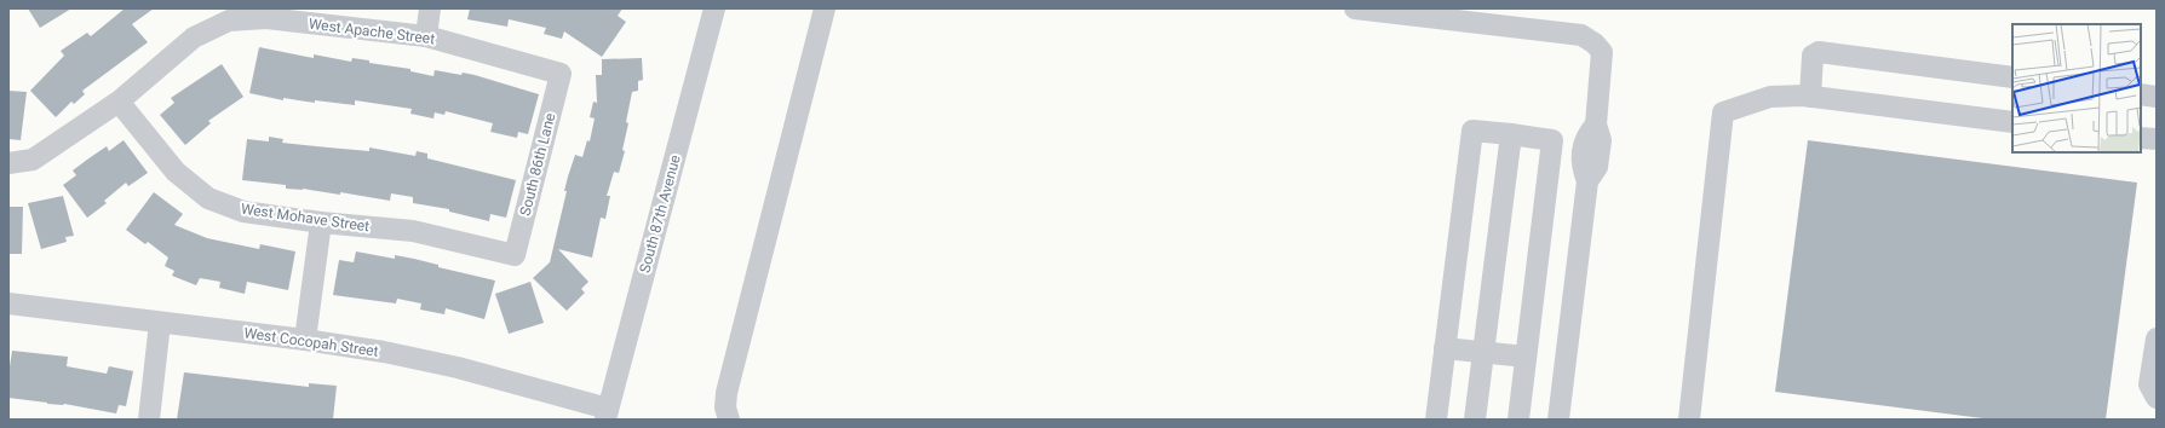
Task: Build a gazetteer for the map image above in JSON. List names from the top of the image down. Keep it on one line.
{"streets":{"street":["West Apache Street","South 86th Lane","South 87th Avenue","West Mohave Street","West Cocopah Street"]},"crossings":[["West Apache Street","South 86th Lane"],["West Apache Street","West Mohave Street"],["South 86th Lane","West Mohave Street"],["South 87th Avenue","West Cocopah Street"]]}
